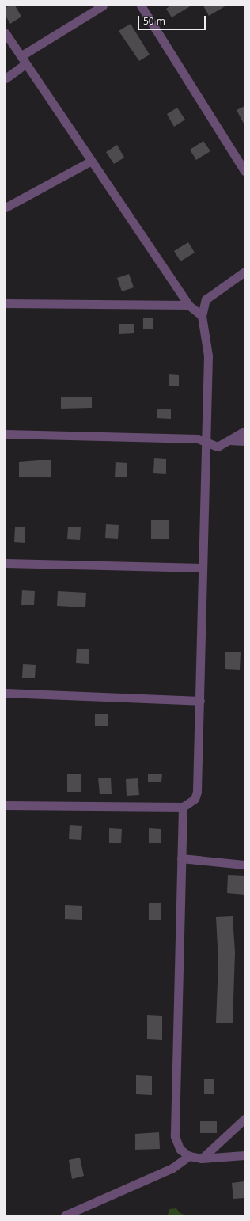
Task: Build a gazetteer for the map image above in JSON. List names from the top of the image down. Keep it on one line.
{"scale_bar":"50 m"}
